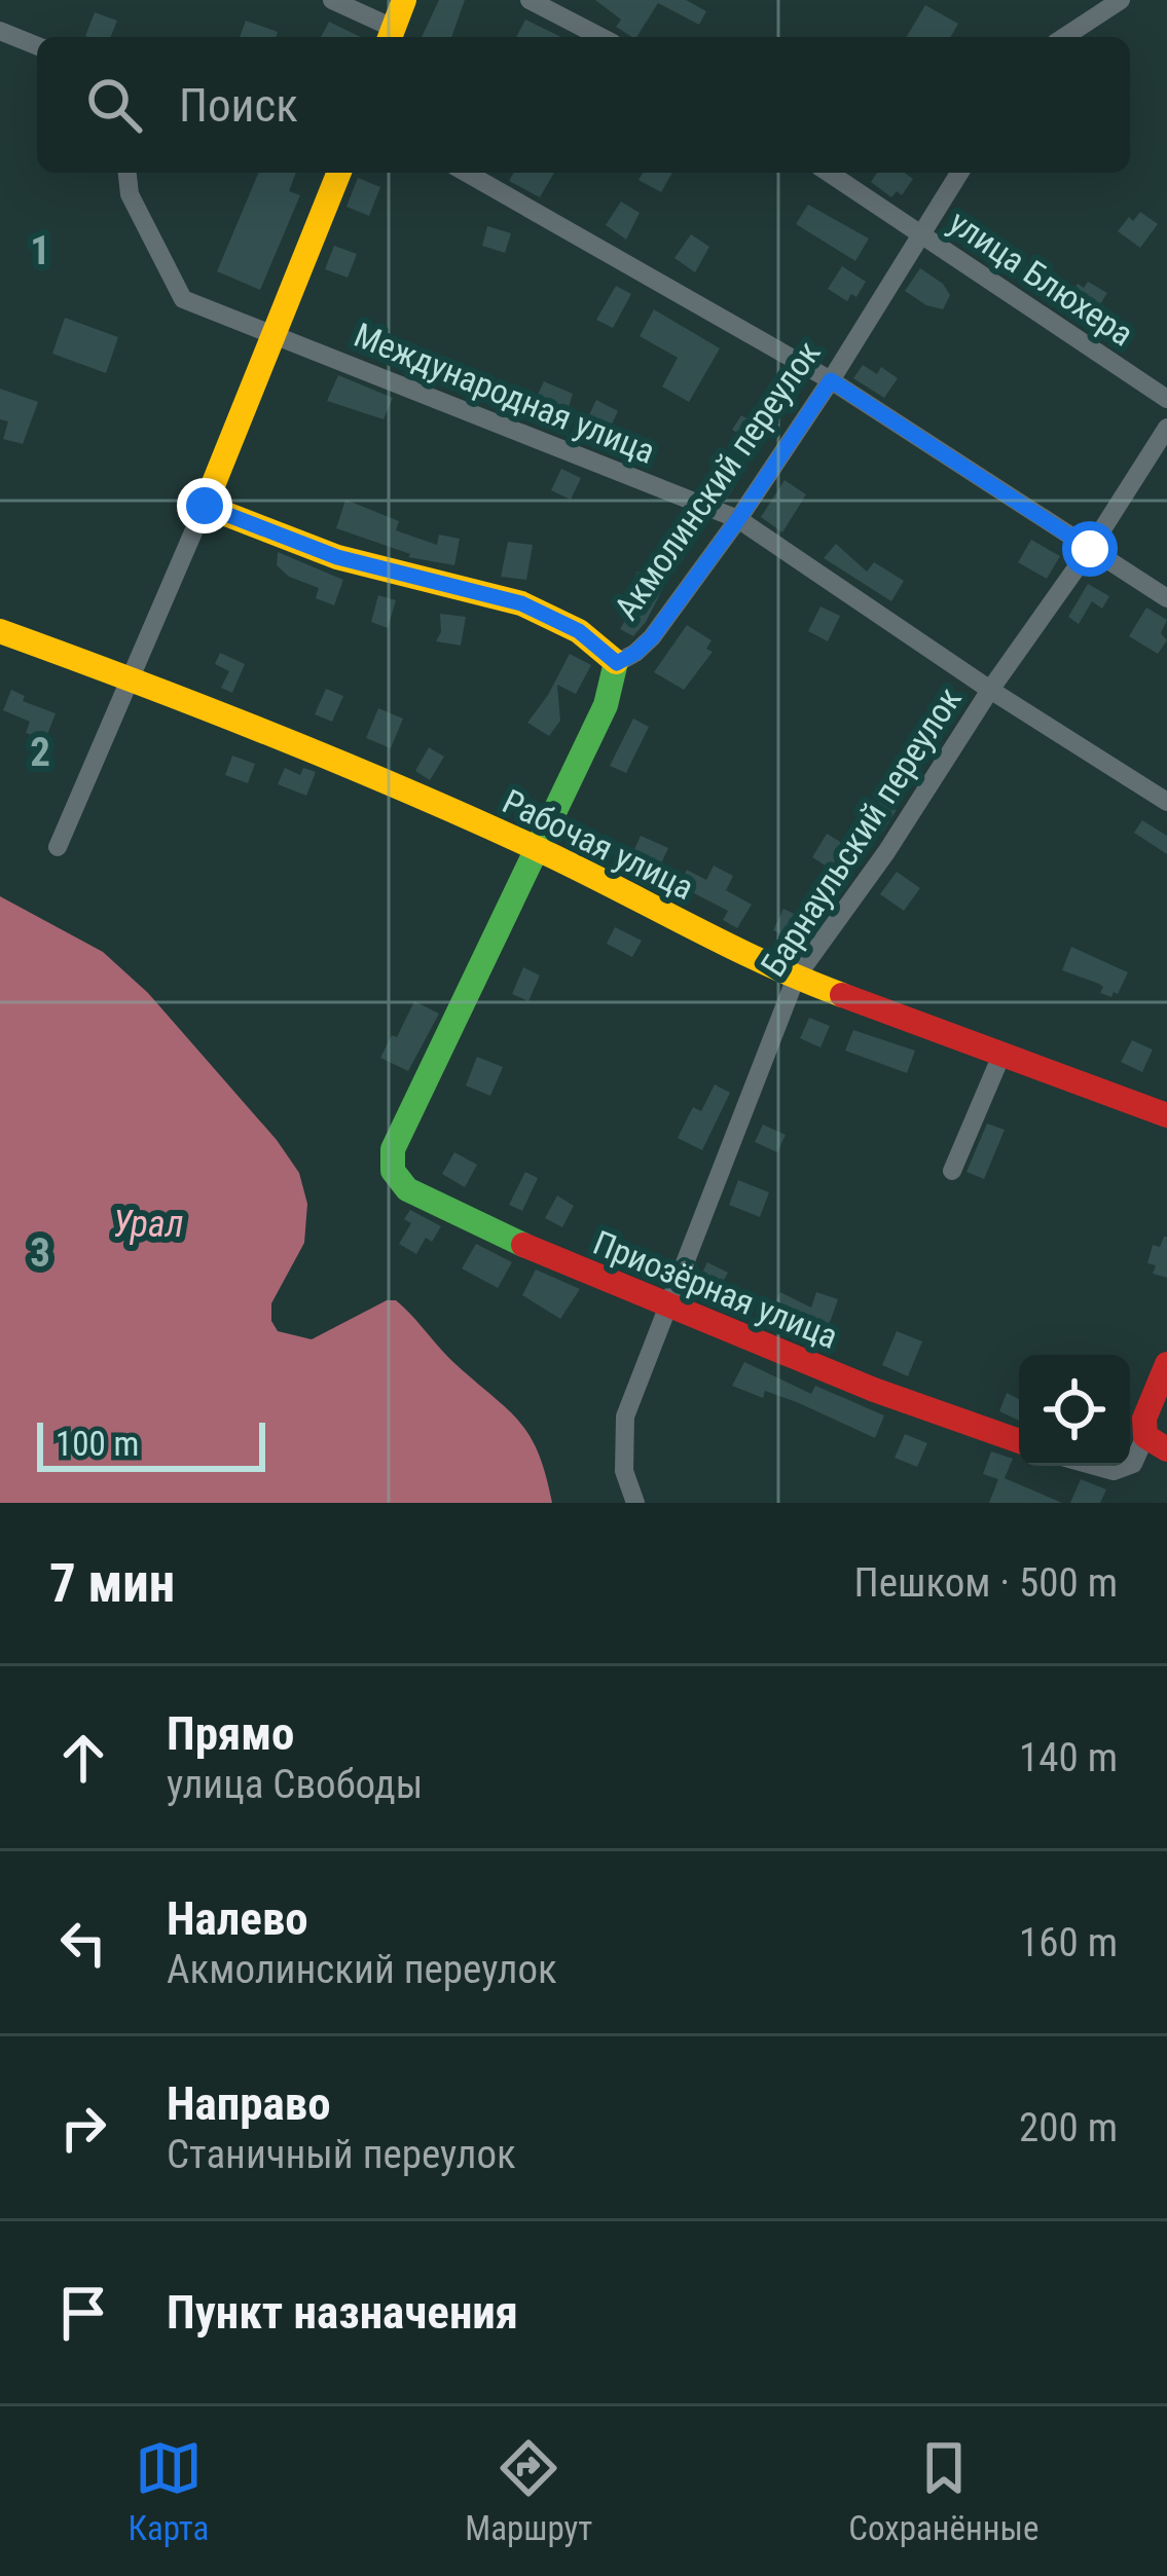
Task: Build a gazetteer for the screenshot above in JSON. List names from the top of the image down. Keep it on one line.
{"streets":{"street":["улица Блюхера","Международная улица","Акмолинский переулок","Барнаульский переулок","Рабочая улица","Приозёрная улица"]},"crossings":[["улица Блюхера","Акмолинский переулок"],["Международная улица","Акмолинский переулок"],["Международная улица","Барнаульский переулок"],["Акмолинский переулок","Рабочая улица"],["Акмолинский переулок","Приозёрная улица"],["Барнаульский переулок","Рабочая улица"],["Барнаульский переулок","Приозёрная улица"]],"water":["Урал"],"scale_bar":"100 m","page":{"search":"Поиск","scale":"100 m","heading":["7 мин","Пешком · 500 m"],"list":[["Прямо","улица Свободы","140 m"],["Налево","Акмолинский переулок","160 m"],["Направо","Станичный переулок","200 m"],"Пункт назначения"],"nav":["Карта","Маршрут","Сохранённые"]},"grid":{"rows":["1","2","3"]}}
